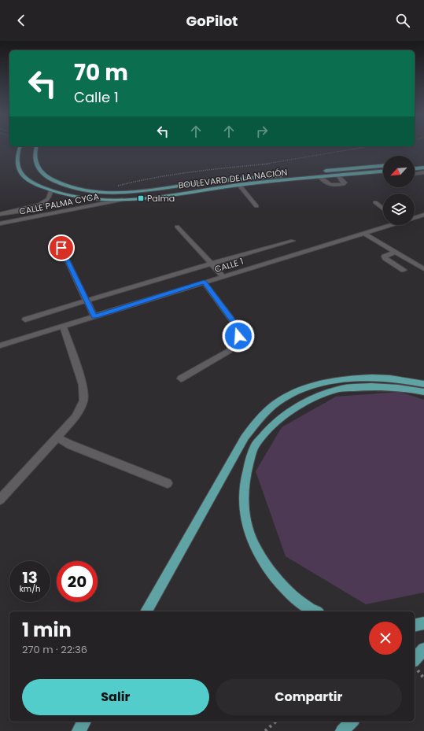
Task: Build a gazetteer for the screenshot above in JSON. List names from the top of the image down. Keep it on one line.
{"streets":{"main road":["BOULEVARD DE LA NACIÓN"],"street":["CALLE PALMA CYCA","CALLE 1"]},"crossings":[["BOULEVARD DE LA NACIÓN","CALLE PALMA CYCA"]],"places":{"transit":["Palma"]},"north":"bottom left","page":{"header":"GoPilot","turn":["70 m","Calle 1"],"speed":"13 km/h","limit":"20","heading":["1 min","270 m · 22:36"],"buttons":["Salir","Compartir"]}}
